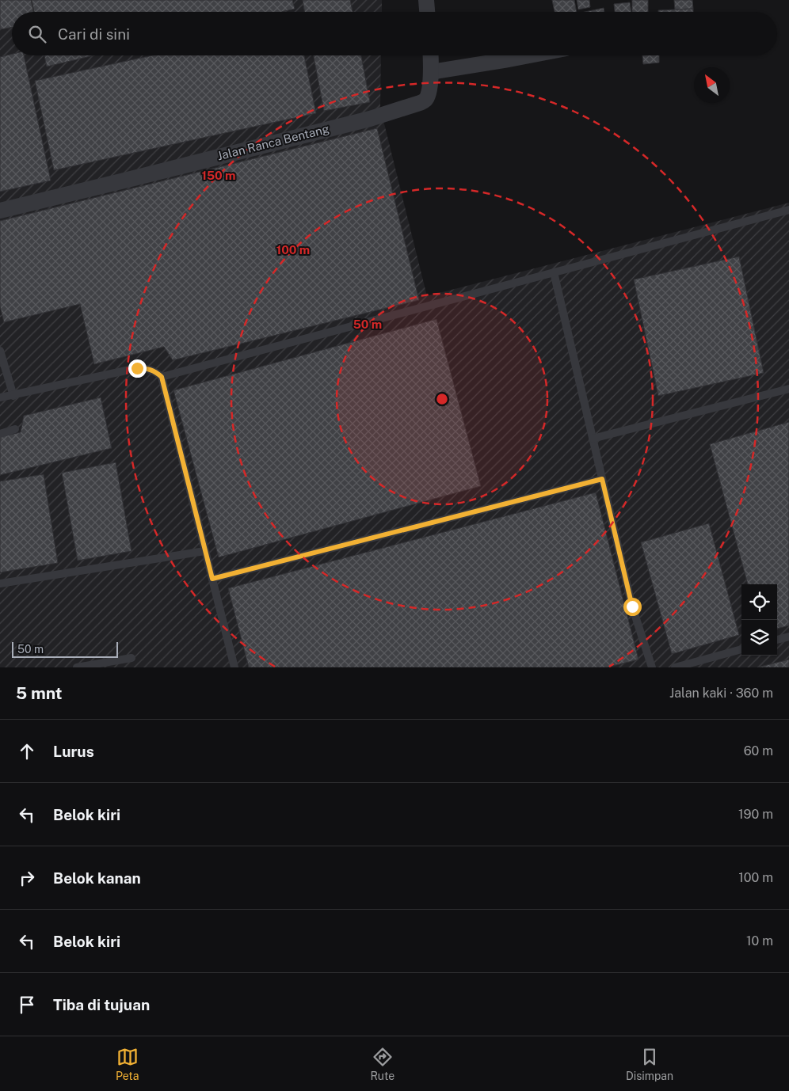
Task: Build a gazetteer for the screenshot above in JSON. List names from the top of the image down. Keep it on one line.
{"streets":{"street":["Jalan Ranca Bentang"]},"scale_bar":"50 m","north":"top left","page":{"search":"Cari di sini","scale":"50 m","heading":["5 mnt","Jalan kaki · 360 m"],"list":[["Lurus","60 m"],["Belok kiri","190 m"],["Belok kanan","100 m"],["Belok kiri","10 m"],"Tiba di tujuan"],"nav":["Peta","Rute","Disimpan"]},"rings":["150 m","100 m","50 m"]}
